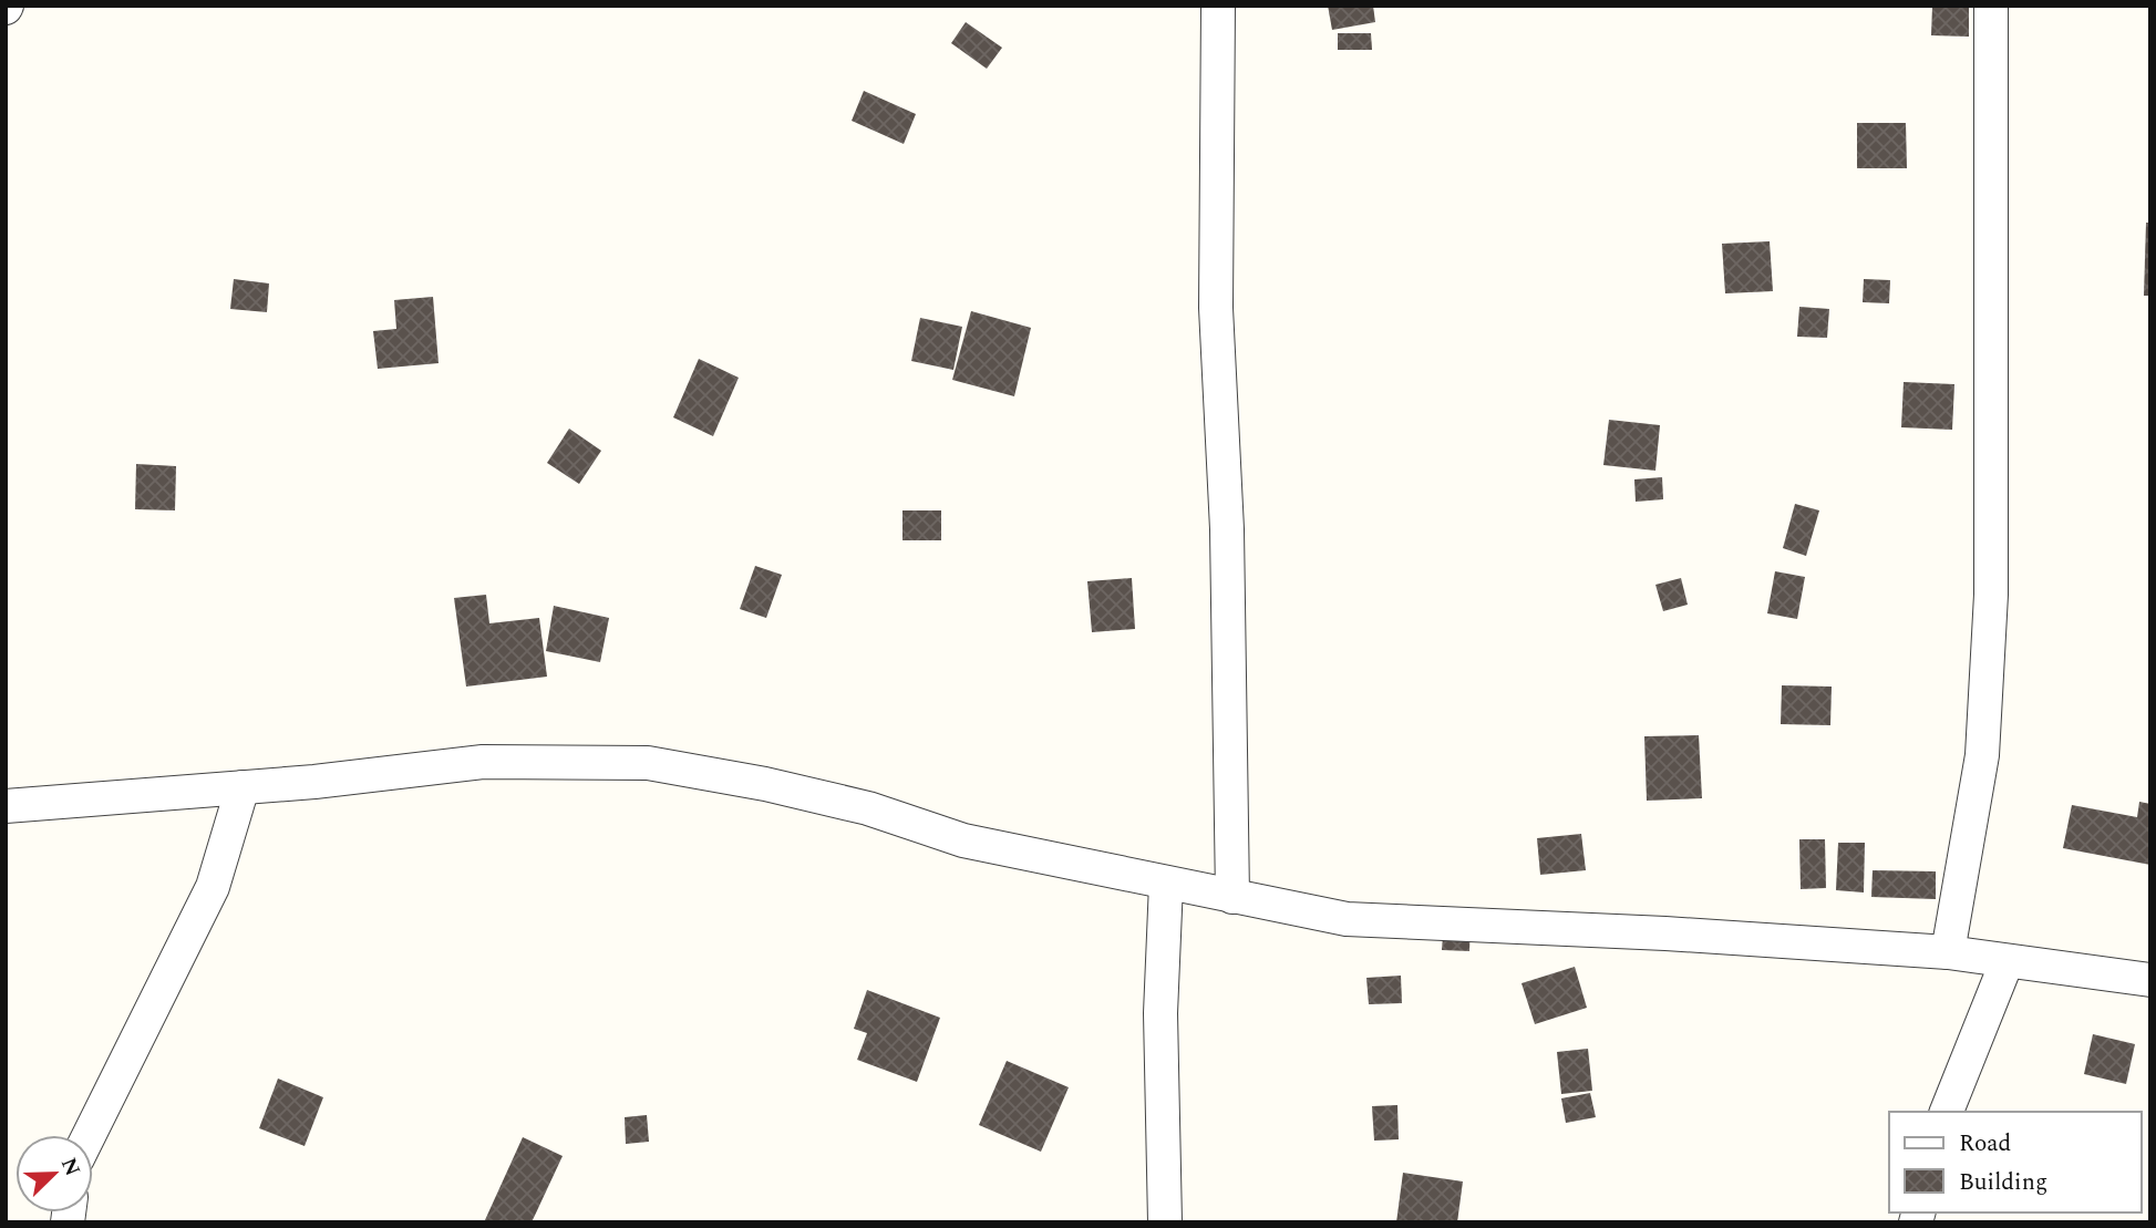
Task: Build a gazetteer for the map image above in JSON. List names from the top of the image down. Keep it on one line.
{"legend":["Road","Building"],"north":"top right"}
